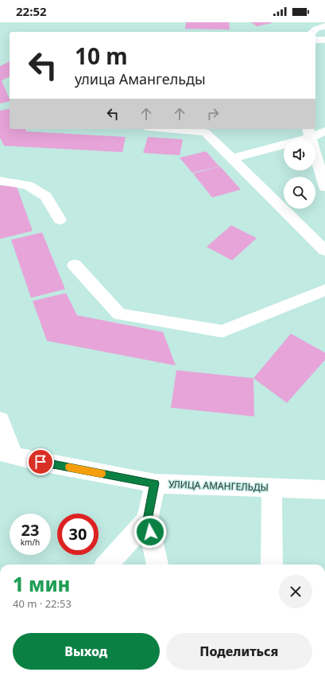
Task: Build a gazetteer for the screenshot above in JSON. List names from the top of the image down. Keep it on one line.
{"streets":{"street":["УЛИЦА АМАНГЕЛЬДЫ"]},"page":{"status":"22:52","turn":["10 m","улица Амангельды"],"speed":"23 km/h","limit":"30","heading":["1 мин","40 m · 22:53"],"buttons":["Выход","Поделиться"]}}
